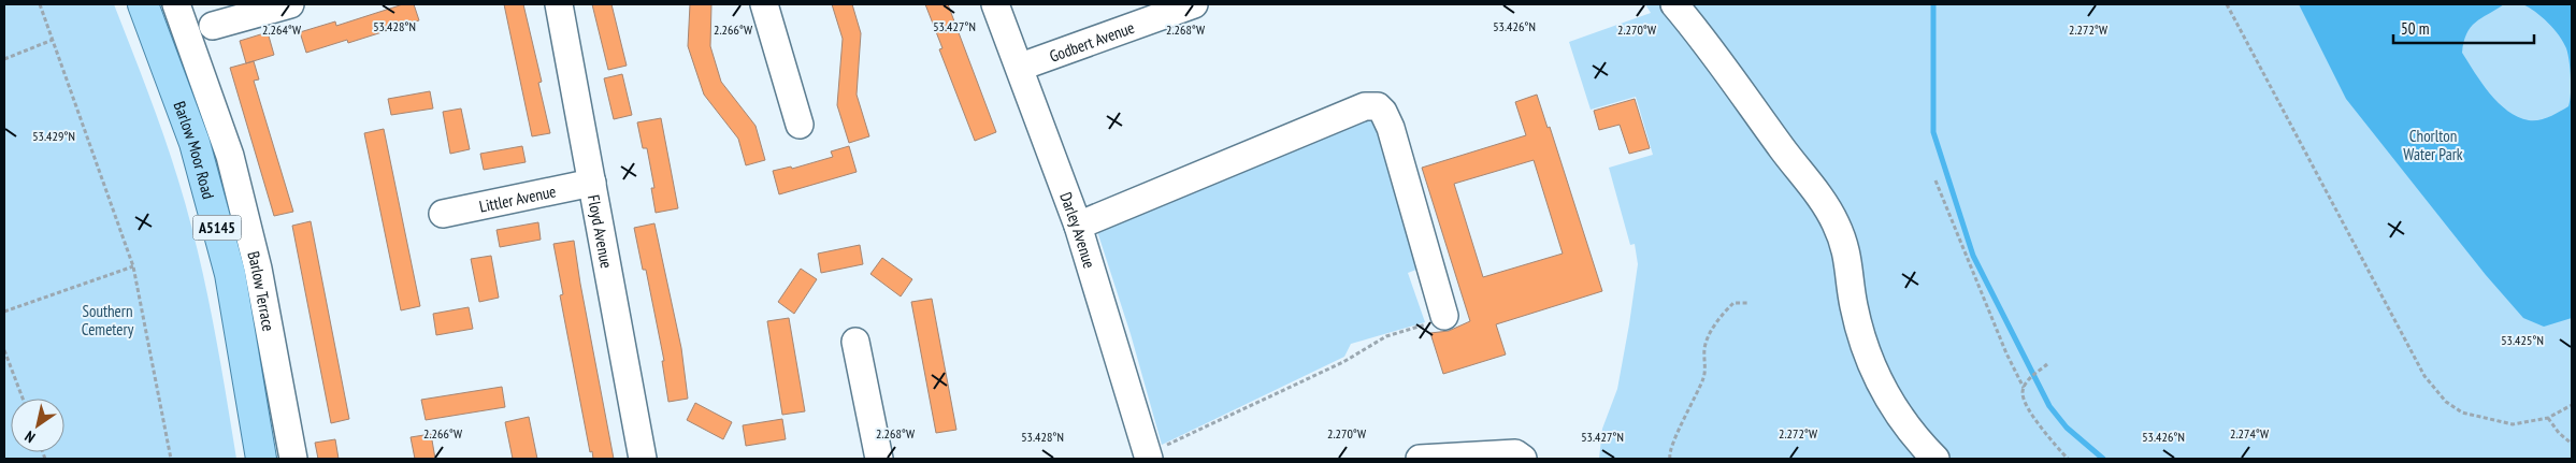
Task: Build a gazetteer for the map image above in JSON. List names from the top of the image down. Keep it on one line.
{"streets":{"main road":["Barlow Moor Road","A5145"],"street":["Godbert Avenue","Littler Avenue","Darley Avenue","Floyd Avenue","Barlow Terrace"]},"crossings":[["Godbert Avenue","Darley Avenue"],["Littler Avenue","Floyd Avenue"]],"parks":["Chorlton Water Park","Southern Cemetery"],"scale_bar":"50 m","north":"bottom left","coordinates":["53.428°N","53.427°N","53.426°N","2.264°W","2.266°W","2.268°W","2.270°W","2.272°W","53.429°N","53.425°N","2.274°W"]}
